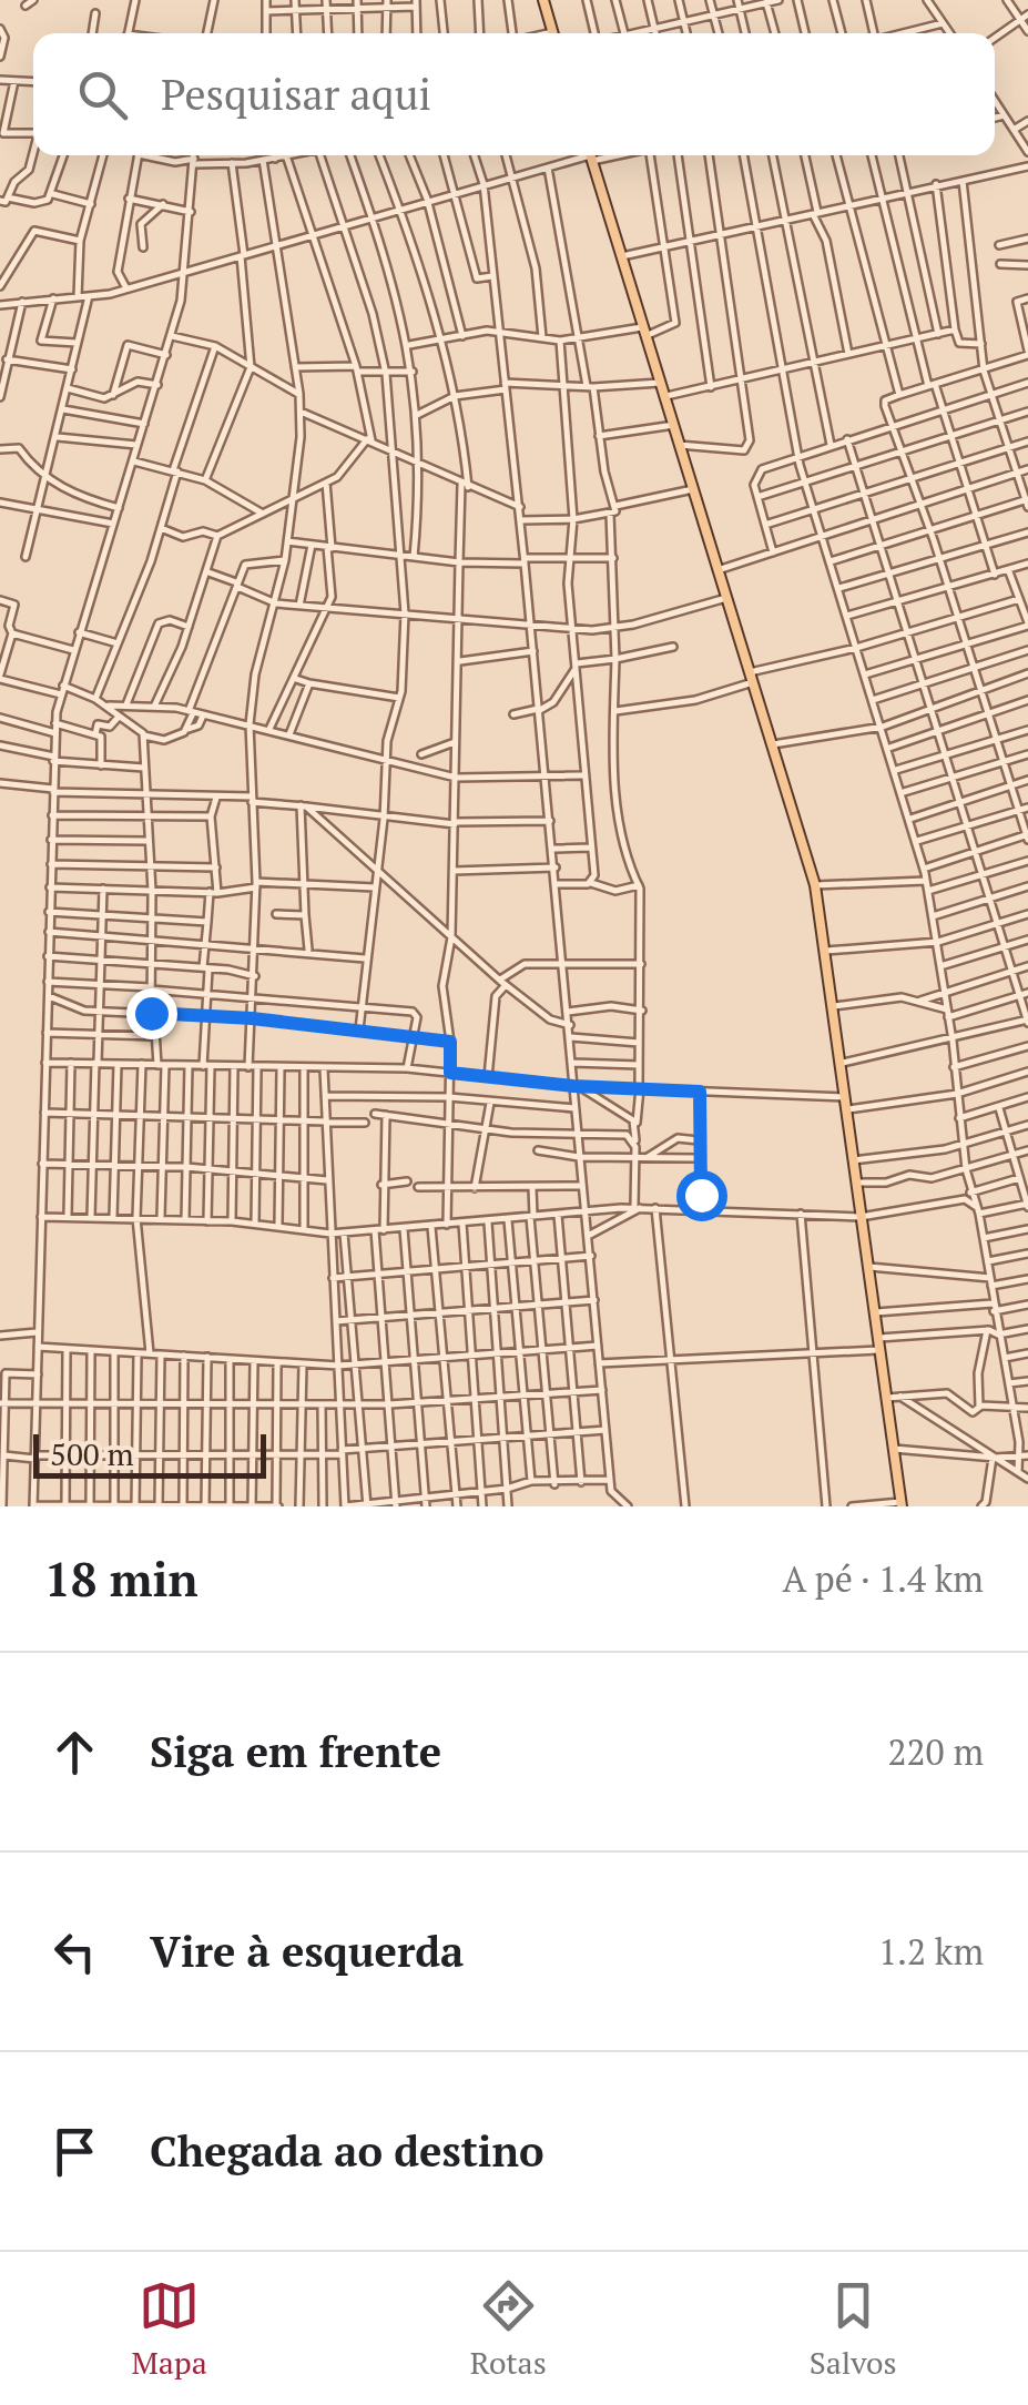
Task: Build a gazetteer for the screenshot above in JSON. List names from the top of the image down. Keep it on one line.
{"scale_bar":"500 m","page":{"search":"Pesquisar aqui","scale":"500 m","heading":["18 min","A pé · 1.4 km"],"list":[["Siga em frente","220 m"],["Vire à esquerda","1.2 km"],"Chegada ao destino"],"nav":["Mapa","Rotas","Salvos"]}}
